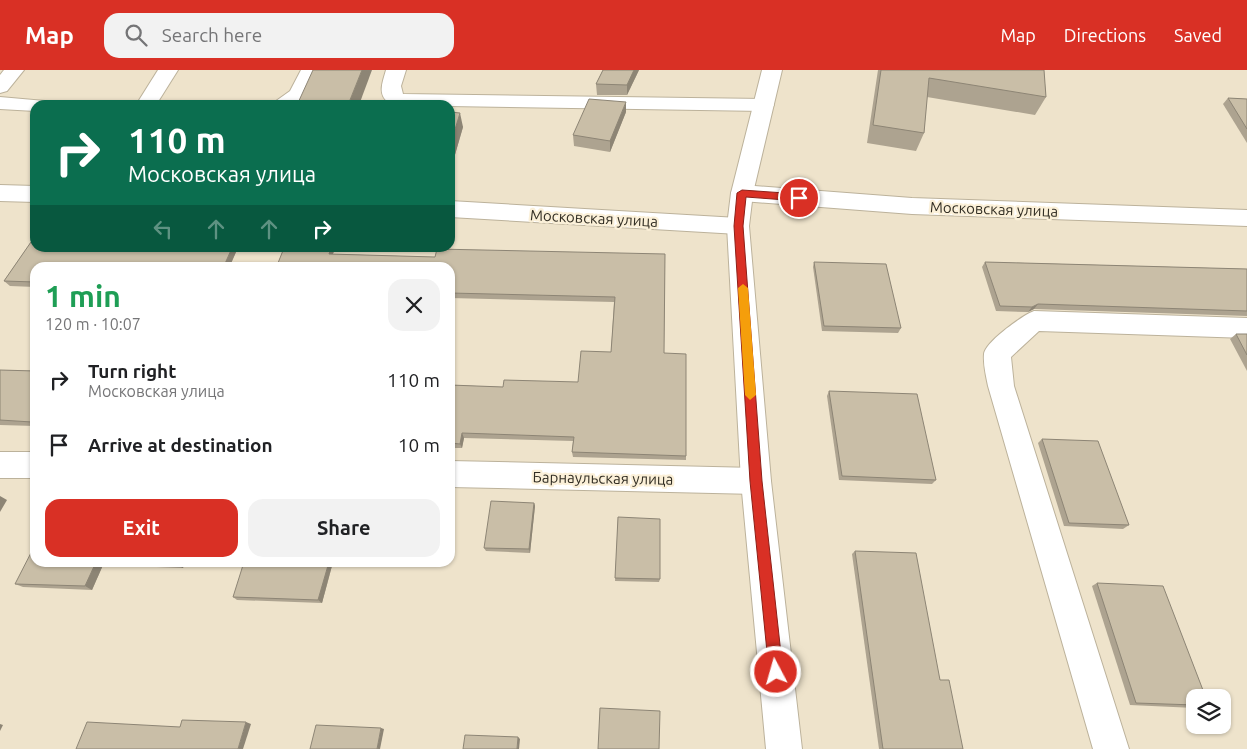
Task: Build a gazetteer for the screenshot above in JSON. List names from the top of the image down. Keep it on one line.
{"streets":{"street":["Московская улица","Барнаульская улица"]},"page":{"header":"Map","search":"Search here","nav":["Map","Directions","Saved"],"turn":["110 m","Московская улица"],"heading":["1 min","120 m · 10:07"],"list":[{"name":"Turn right","note":"Московская улица","value":"110 m"},{"name":"Arrive at destination","value":"10 m"}],"buttons":["Exit","Share"]}}
